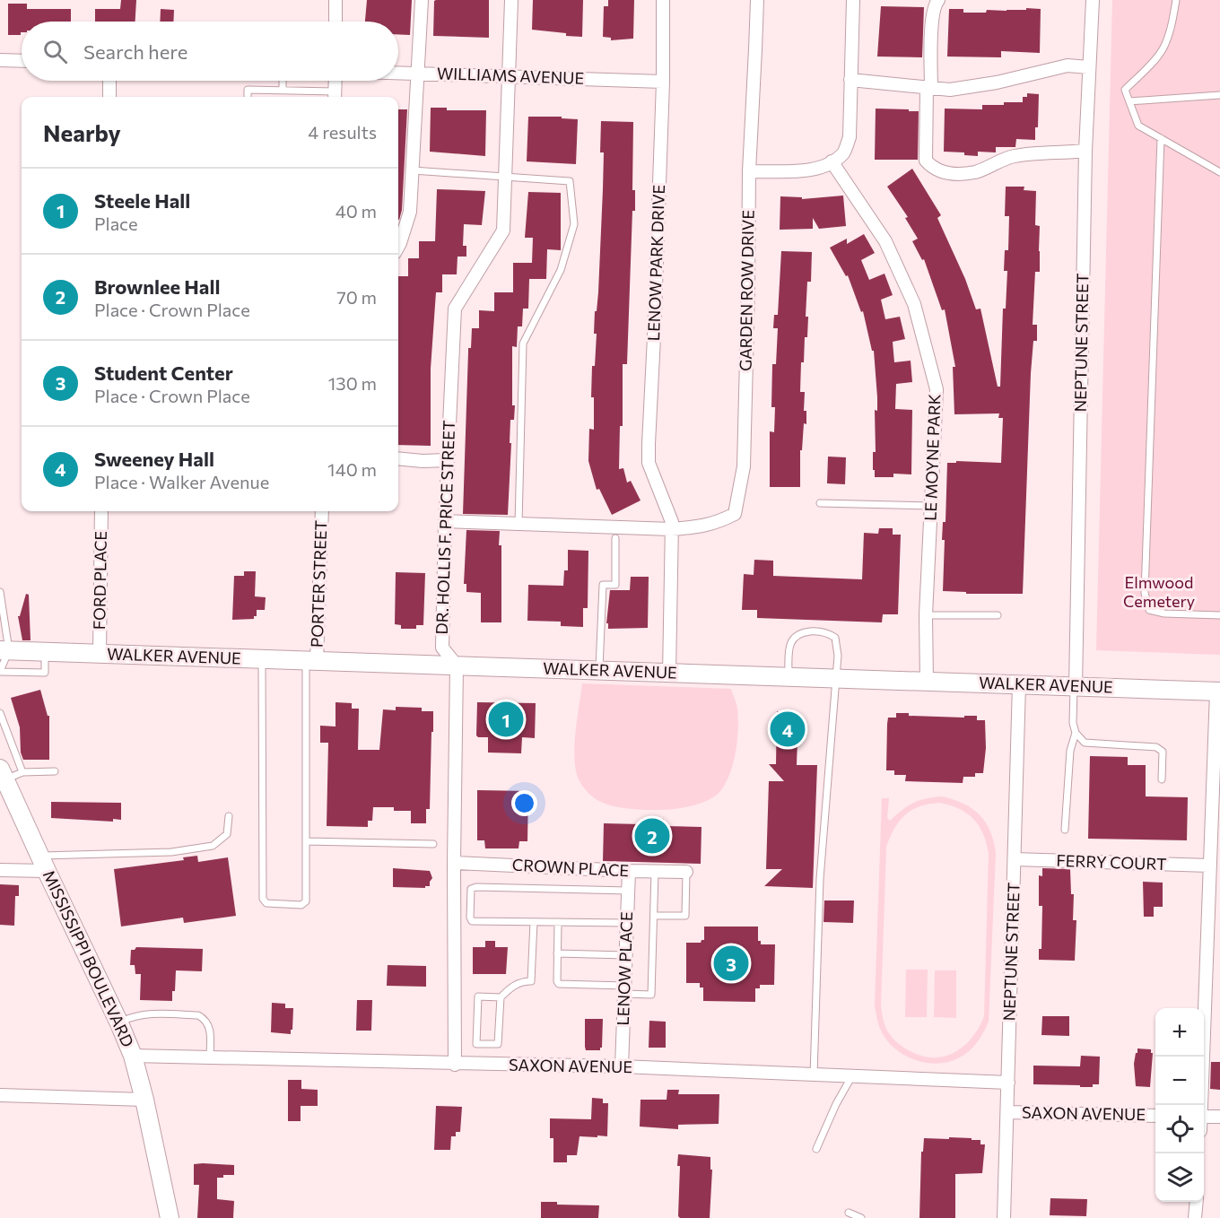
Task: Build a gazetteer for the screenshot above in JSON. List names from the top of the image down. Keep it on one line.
{"streets":{"street":["WILLIAMS AVENUE","LENOW PARK DRIVE","GARDEN ROW DRIVE","NEPTUNE STREET","LE MOYNE PARK","DR. HOLLIS F. PRICE STREET","FORD PLACE","PORTER STREET","WALKER AVENUE","FERRY COURT","CROWN PLACE","MISSISSIPPI BOULEVARD","LENOW PLACE","SAXON AVENUE"]},"crossings":[["WILLIAMS AVENUE","LENOW PARK DRIVE"],["WILLIAMS AVENUE","DR. HOLLIS F. PRICE STREET"],["LENOW PARK DRIVE","GARDEN ROW DRIVE"],["GARDEN ROW DRIVE","DR. HOLLIS F. PRICE STREET"],["NEPTUNE STREET","WALKER AVENUE"],["NEPTUNE STREET","FERRY COURT"],["NEPTUNE STREET","SAXON AVENUE"],["LE MOYNE PARK","WALKER AVENUE"],["DR. HOLLIS F. PRICE STREET","WALKER AVENUE"],["FORD PLACE","WALKER AVENUE"],["PORTER STREET","WALKER AVENUE"],["CROWN PLACE","LENOW PLACE"],["MISSISSIPPI BOULEVARD","SAXON AVENUE"],["LENOW PLACE","SAXON AVENUE"]],"parks":["Elmwood Cemetery"],"page":{"search":"Search here","heading":["Nearby","4 results"],"list":[{"mark":"1","name":"Steele Hall","note":"Place","value":"40 m"},{"mark":"2","name":"Brownlee Hall","note":"Place · Crown Place","value":"70 m"},{"mark":"3","name":"Student Center","note":"Place · Crown Place","value":"130 m"},{"mark":"4","name":"Sweeney Hall","note":"Place · Walker Avenue","value":"140 m"}],"pins":["1","4","2","3"],"map_buttons":["+","−"]}}
